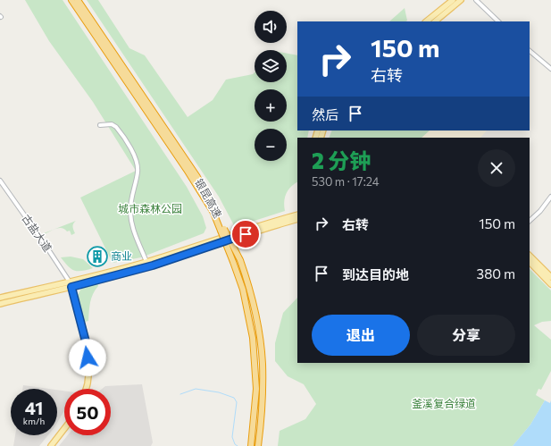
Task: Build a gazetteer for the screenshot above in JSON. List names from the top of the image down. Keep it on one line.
{"streets":{"highway":["银昆高速"],"street":["古盐大道"]},"parks":["城市森林公园","釜溪复合绿道"],"places":{"building":["商业"]},"page":{"map_buttons":["+","−"],"turn":["150 m","右转"],"then":"然后","heading":["2 分钟","530 m · 17:24"],"list":[{"name":"右转","value":"150 m"},{"name":"到达目的地","value":"380 m"}],"buttons":["退出","分享"],"speed":"41 km/h","limit":"50"}}
